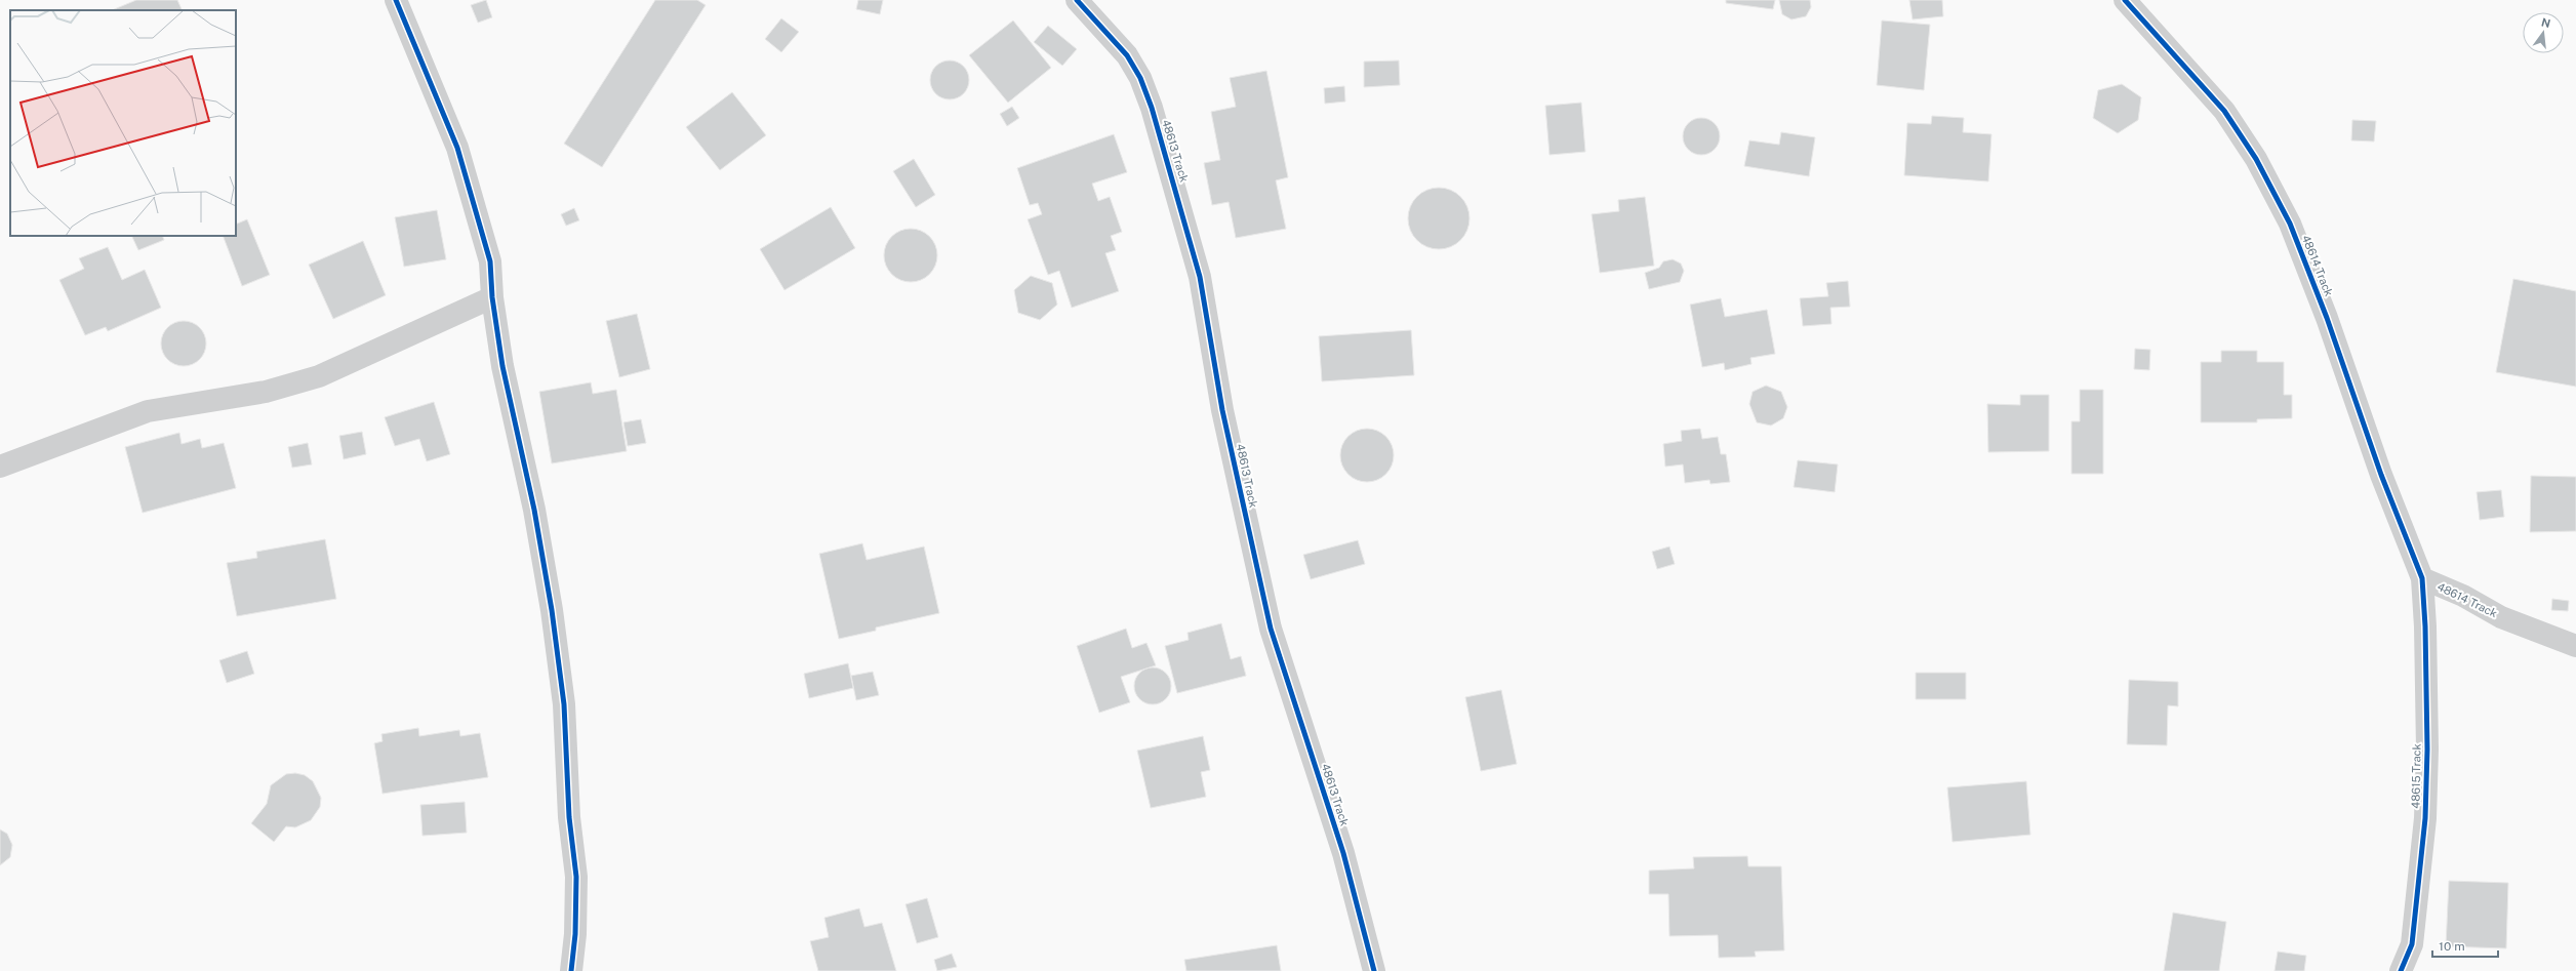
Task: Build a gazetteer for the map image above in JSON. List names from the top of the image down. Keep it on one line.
{"streets":{"street":["48613 Track","48614 Track","48615 Track"]},"crossings":[["48614 Track","48615 Track"]],"scale_bar":"10 m","north":"top"}
